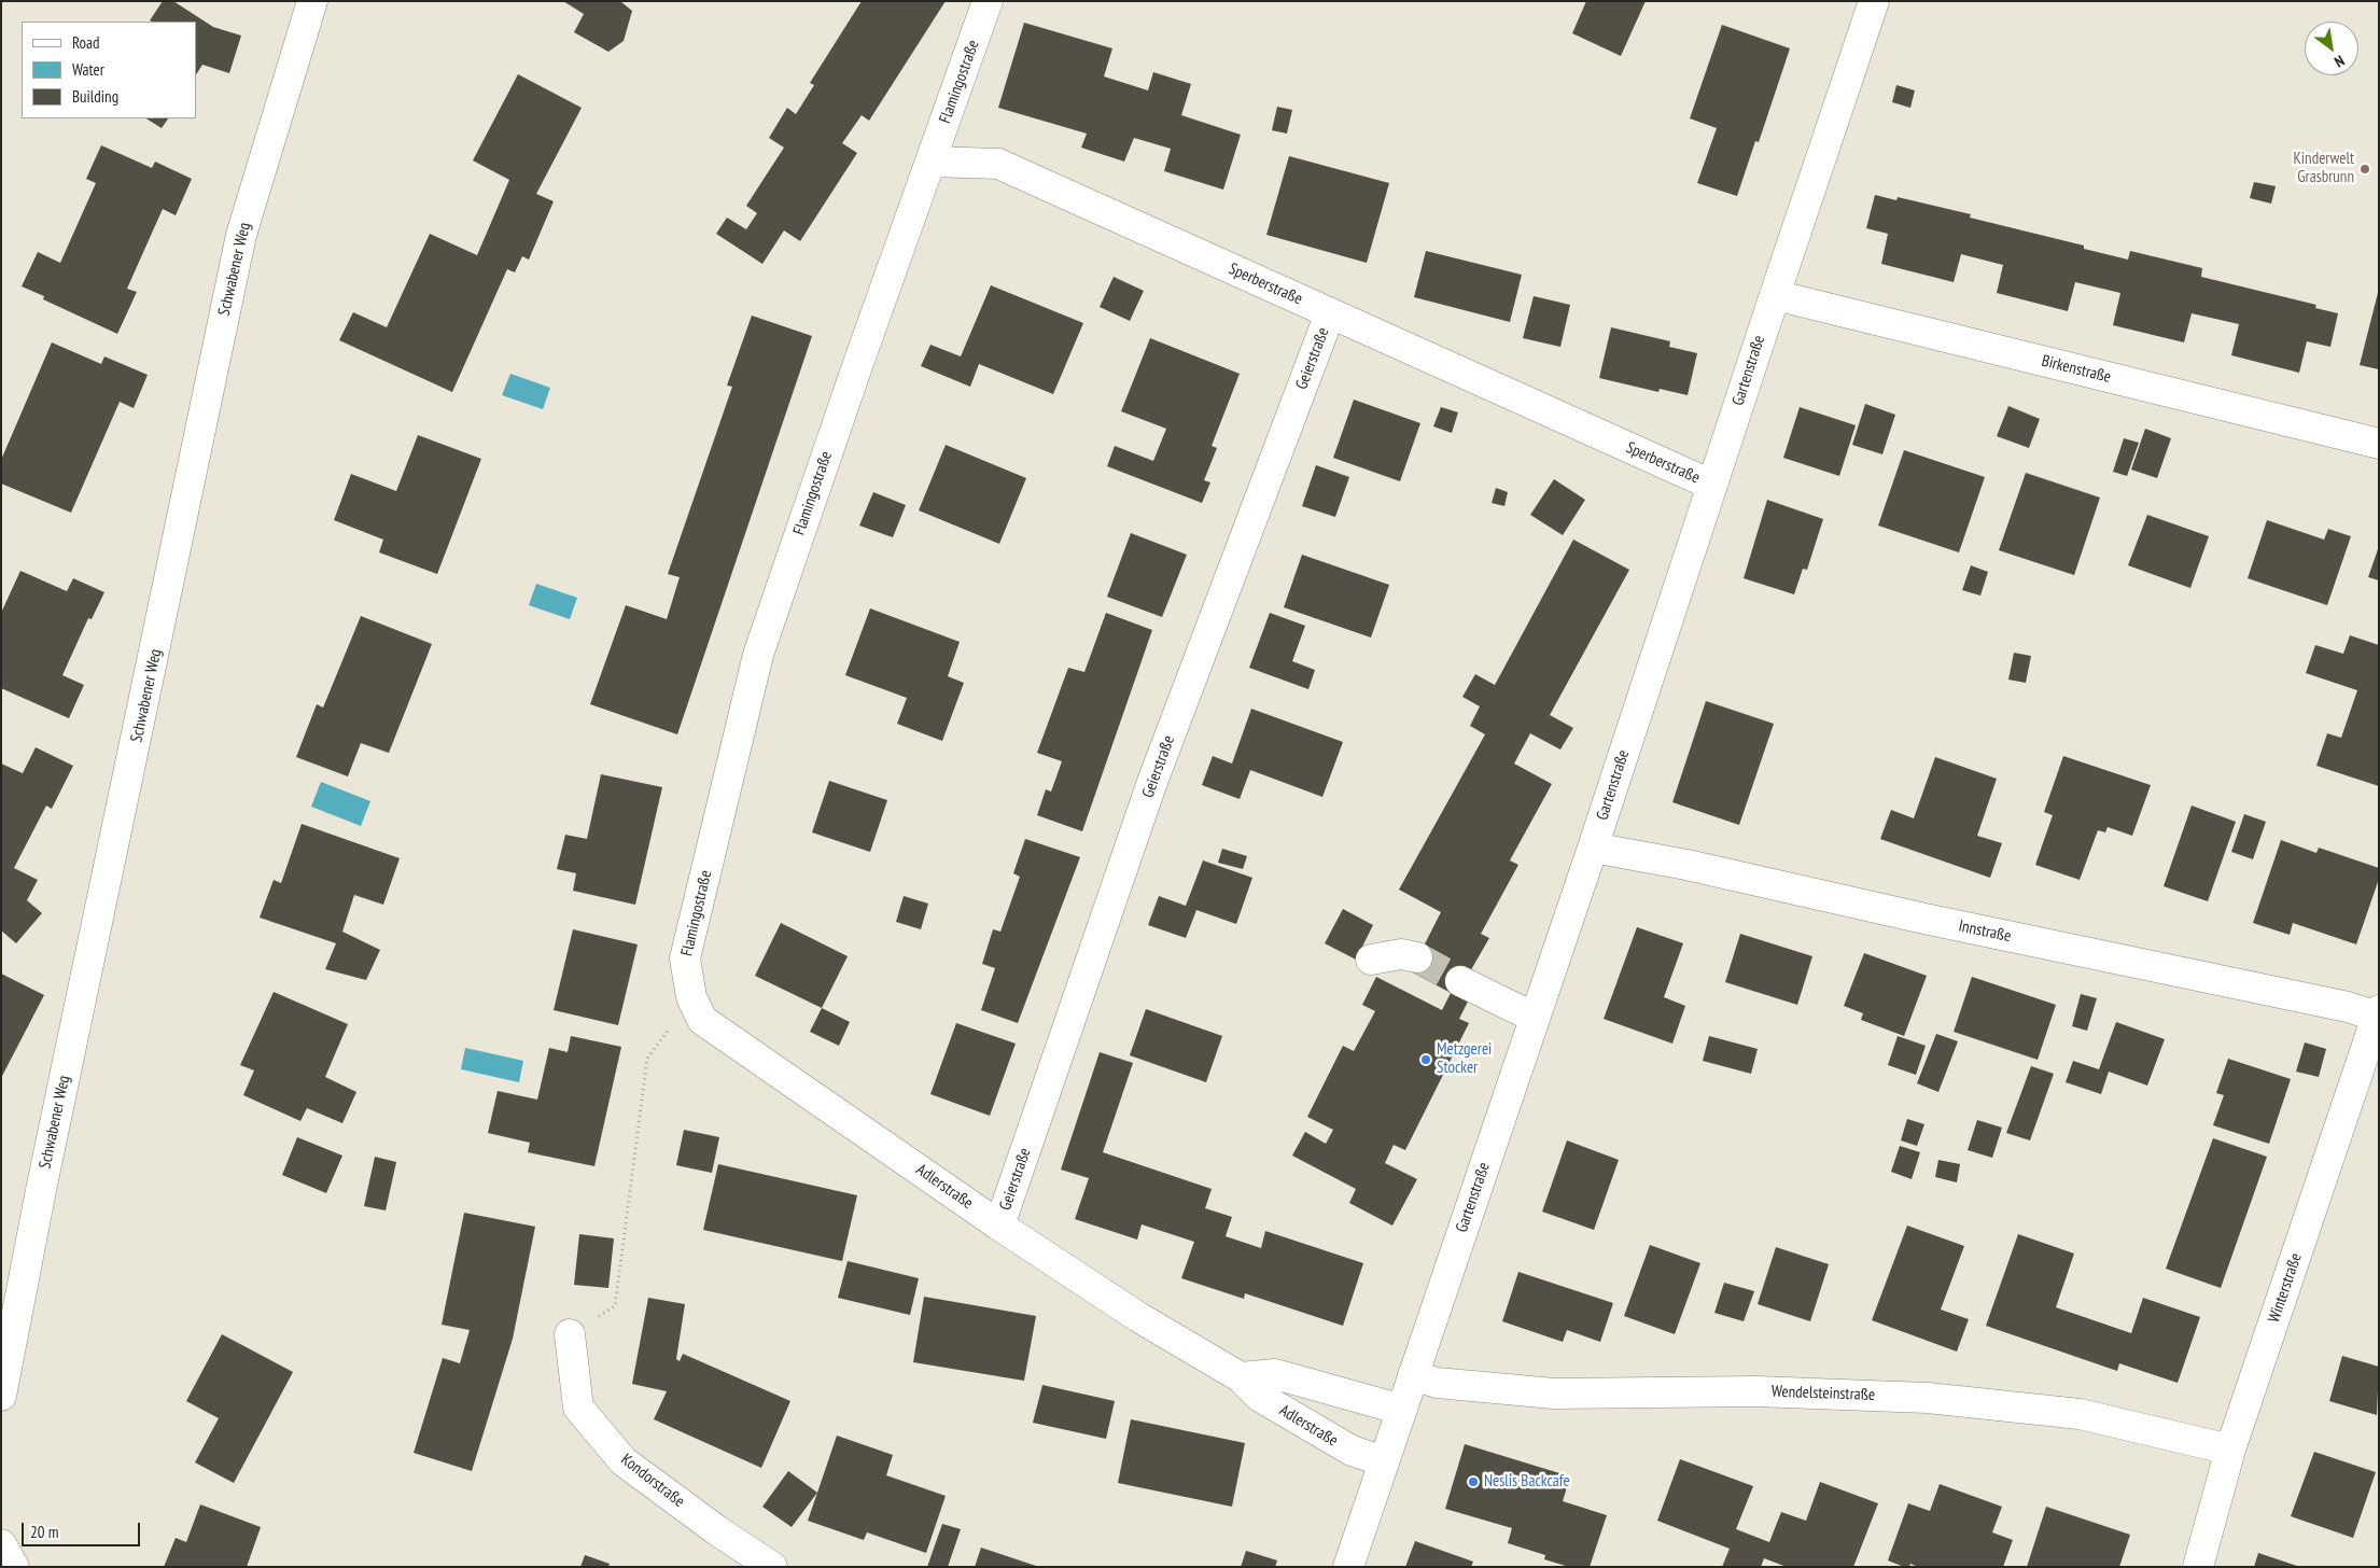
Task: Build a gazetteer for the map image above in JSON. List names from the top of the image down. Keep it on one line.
{"streets":{"street":["Flamingostraße","Schwabener Weg","Sperberstraße","Geierstraße","Birkenstraße","Gartenstraße","Innstraße","Adlerstraße","Winterstraße","Wendelsteinstraße","Kondorstraße"]},"crossings":[["Flamingostraße","Sperberstraße"],["Flamingostraße","Adlerstraße"],["Sperberstraße","Geierstraße"],["Sperberstraße","Gartenstraße"],["Geierstraße","Adlerstraße"],["Birkenstraße","Gartenstraße"],["Gartenstraße","Innstraße"],["Gartenstraße","Adlerstraße"],["Gartenstraße","Wendelsteinstraße"],["Innstraße","Winterstraße"],["Winterstraße","Wendelsteinstraße"]],"places":["Kinderwelt Grasbrunn","Metzgerei Stocker","Neslis Backcafe"],"legend":["Road","Water","Building"],"scale_bar":"20 m","north":"bottom right"}
